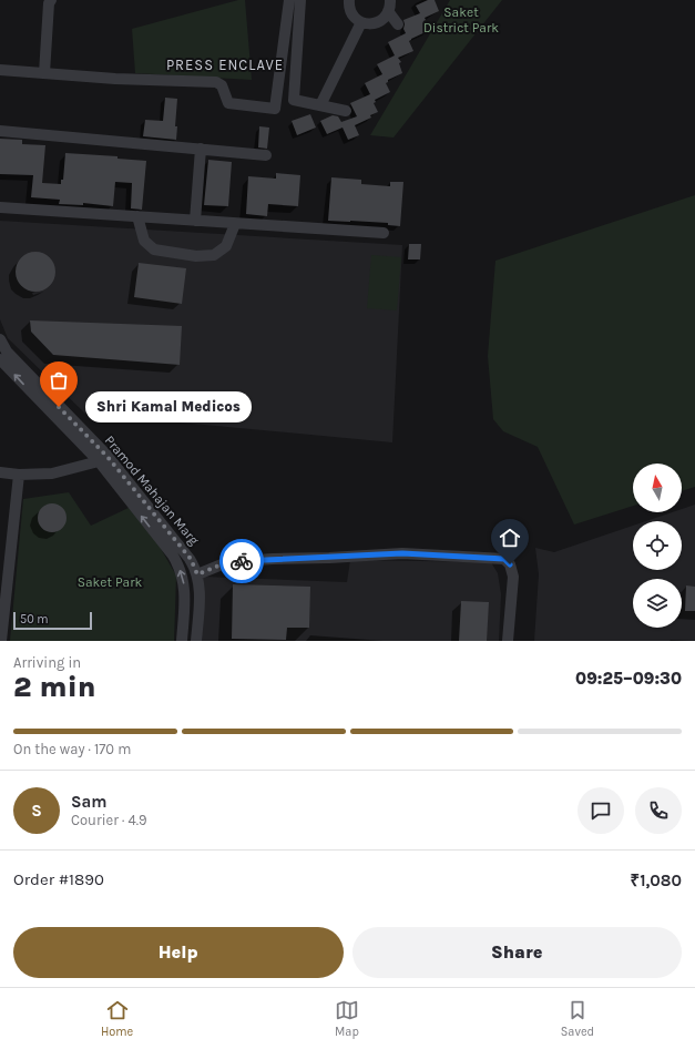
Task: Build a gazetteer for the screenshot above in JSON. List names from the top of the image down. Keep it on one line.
{"streets":{"street":["Pramod Mahajan Marg"]},"districts":["PRESS ENCLAVE"],"parks":["Saket District Park","Saket Park"],"places":["Shri Kamal Medicos"],"scale_bar":"50 m","north":"top","page":{"bubble":"Shri Kamal Medicos","scale":"50 m","heading":["2 min","Arriving in","09:25–09:30"],"panel":["Sam","Courier · 4.9","Order #1890","₹1,080"],"bar":"On the way · 170 m","round":"S","buttons":["Help","Share"],"tabs":["Home","Map","Saved"]}}
